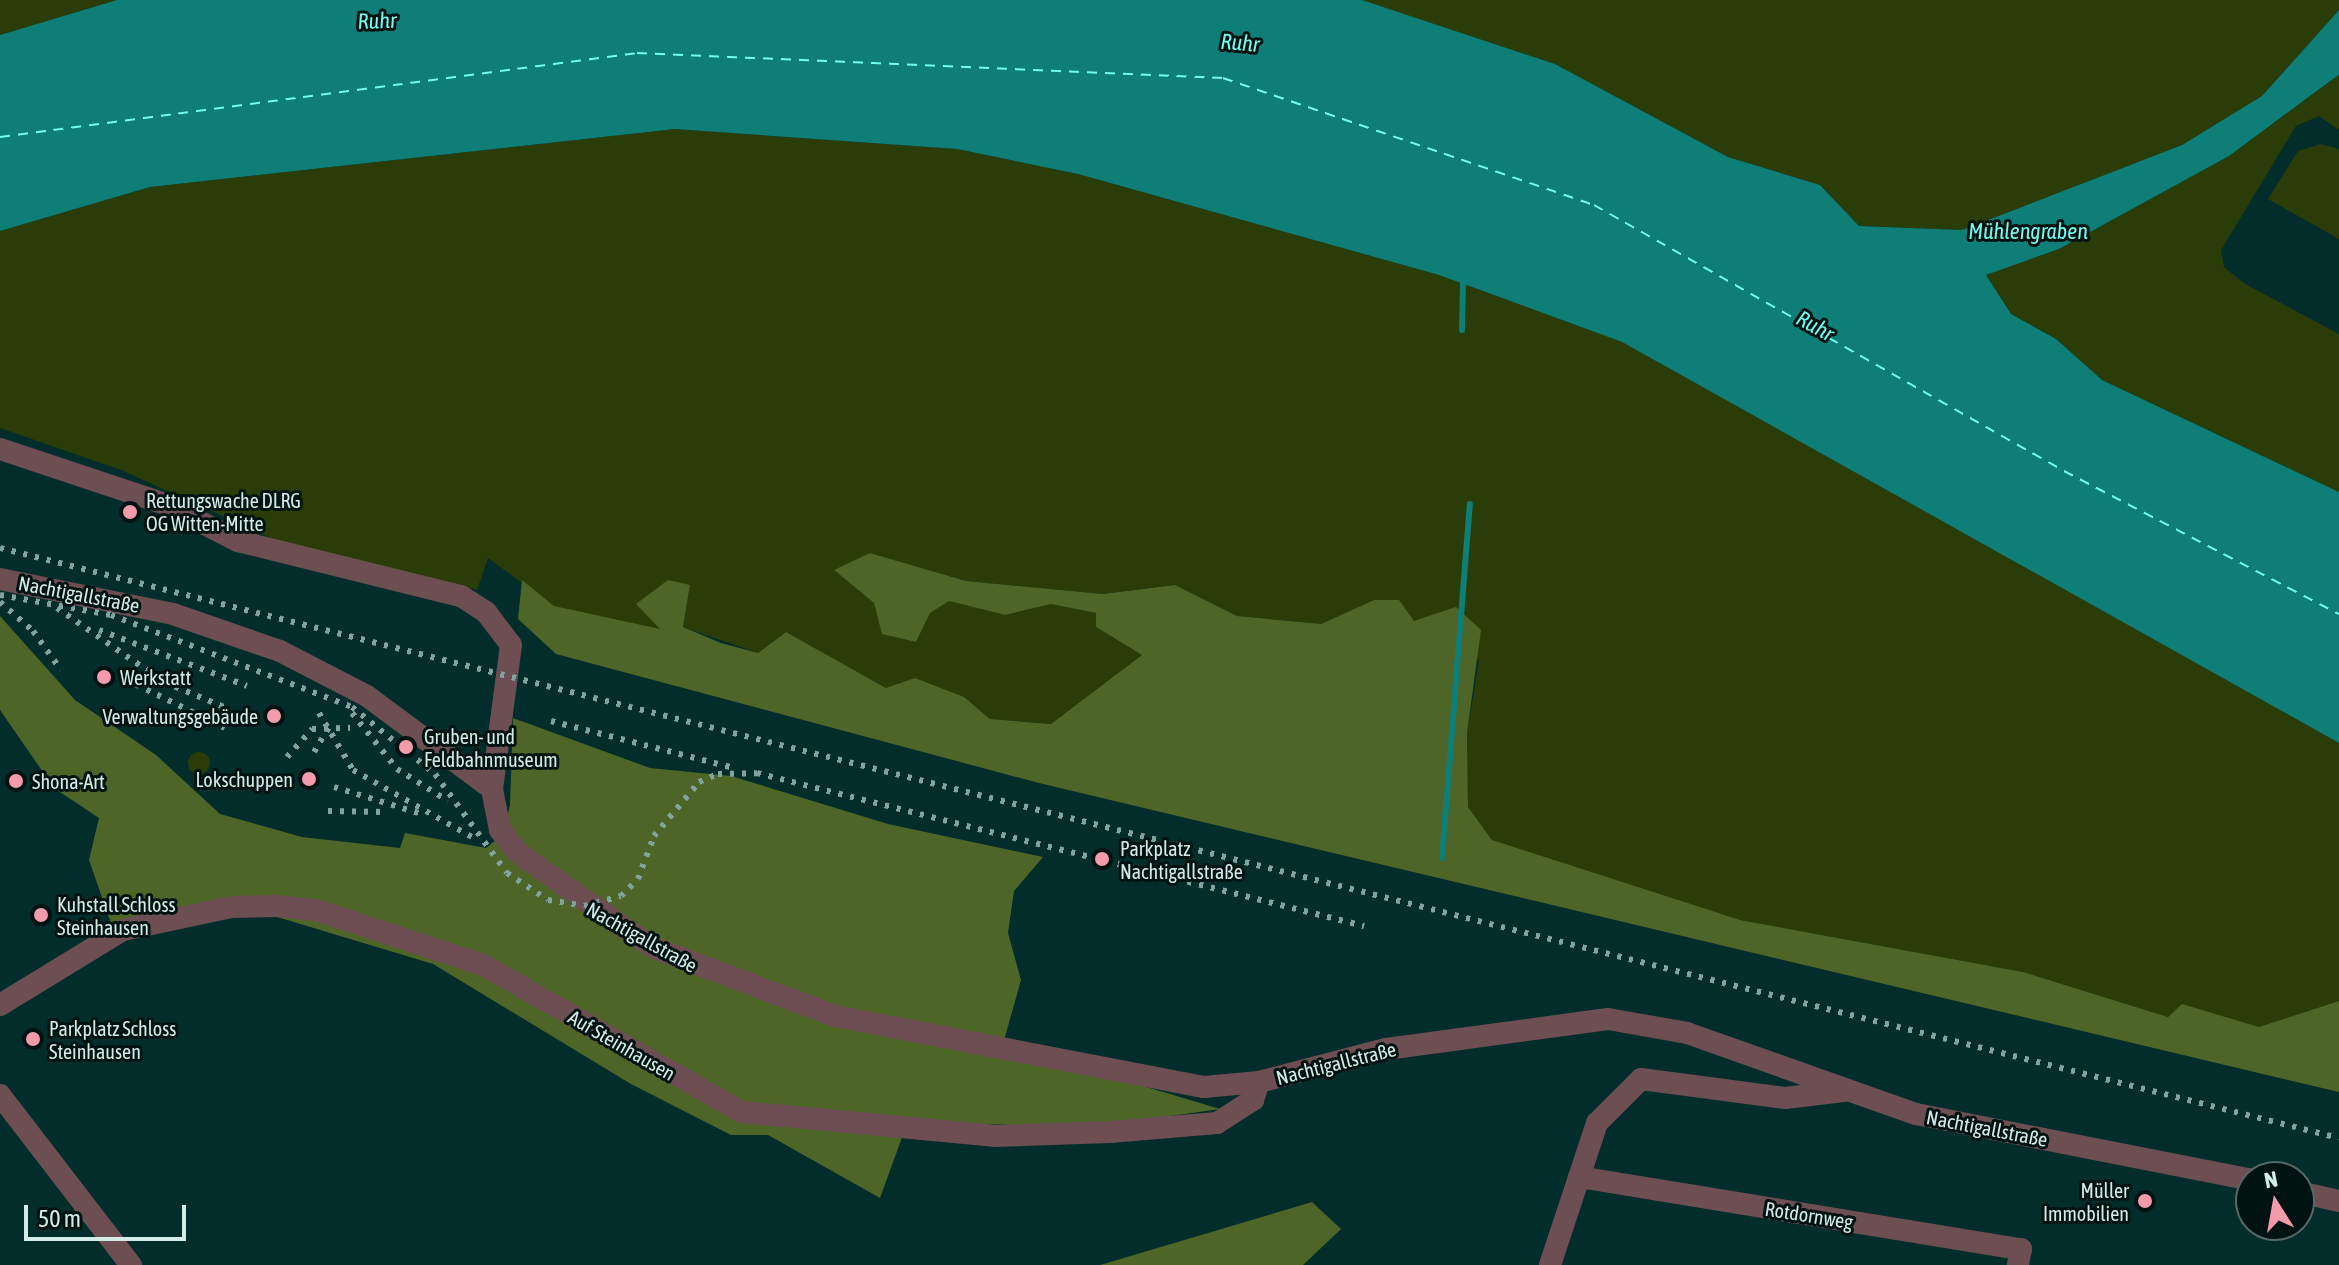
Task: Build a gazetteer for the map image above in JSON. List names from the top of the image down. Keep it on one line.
{"streets":{"street":["Nachtigallstraße","Auf Steinhausen","Rotdornweg"]},"crossings":[["Nachtigallstraße","Auf Steinhausen"]],"water":["Ruhr","Mühlengraben"],"places":["Rettungswache DLRG OG Witten-Mitte","Werkstatt","Verwaltungsgebäude","Gruben- und Feldbahnmuseum","Lokschuppen","Shona-Art","Parkplatz Nachtigallstraße","Kuhstall Schloss Steinhausen","Parkplatz Schloss Steinhausen","Müller Immobilien"],"scale_bar":"50 m","north":"top"}
